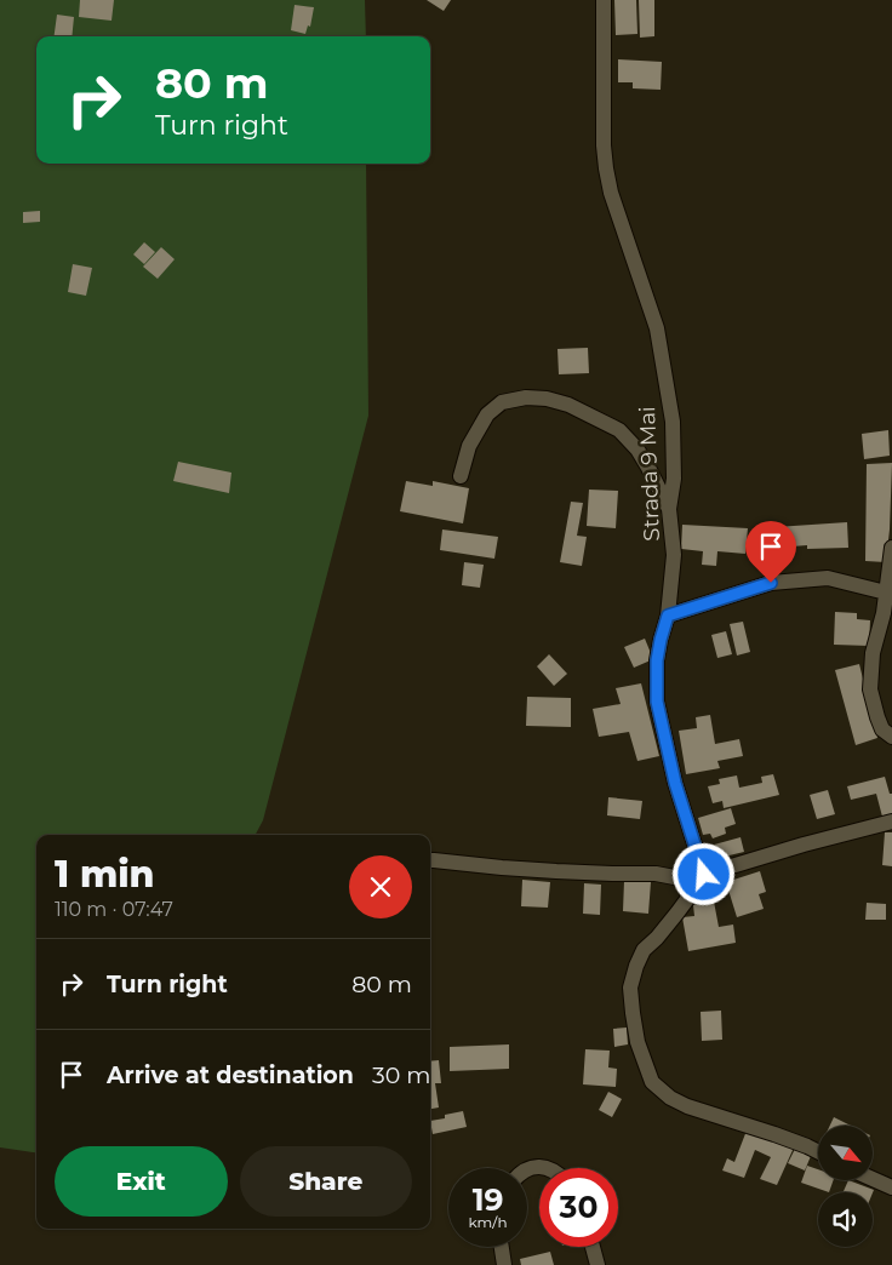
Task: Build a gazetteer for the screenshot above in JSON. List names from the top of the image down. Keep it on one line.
{"streets":{"street":["Strada 9 Mai"]},"north":"bottom right","page":{"turn":["80 m","Turn right"],"heading":["1 min","110 m · 07:47"],"list":[{"name":"Turn right","value":"80 m"},{"name":"Arrive at destination","value":"30 m"}],"buttons":["Exit","Share"],"speed":"19 km/h","limit":"30"}}
